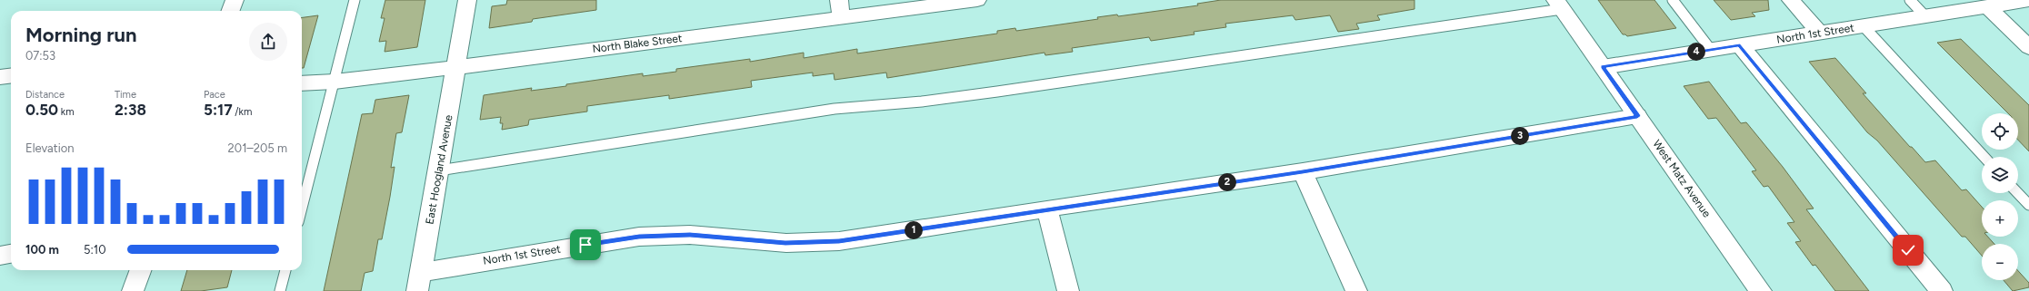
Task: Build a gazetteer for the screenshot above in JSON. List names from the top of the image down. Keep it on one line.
{"streets":{"street":["North 1st Street","North Blake Street","East Hoogland Avenue","West Matz Avenue"]},"crossings":[["North 1st Street","East Hoogland Avenue"],["North 1st Street","West Matz Avenue"],["North Blake Street","East Hoogland Avenue"]],"page":{"heading":["Morning run","07:53"],"pins":["4","3","2","1"],"stats":[["Distance","0.50 km"],["Time","2:38"],["Pace","5:17 /km"]],"map_buttons":["+","−"],"chart":["Elevation","201–205 m"],"list":[{"name":"100 m","note":"5:10"}]}}
